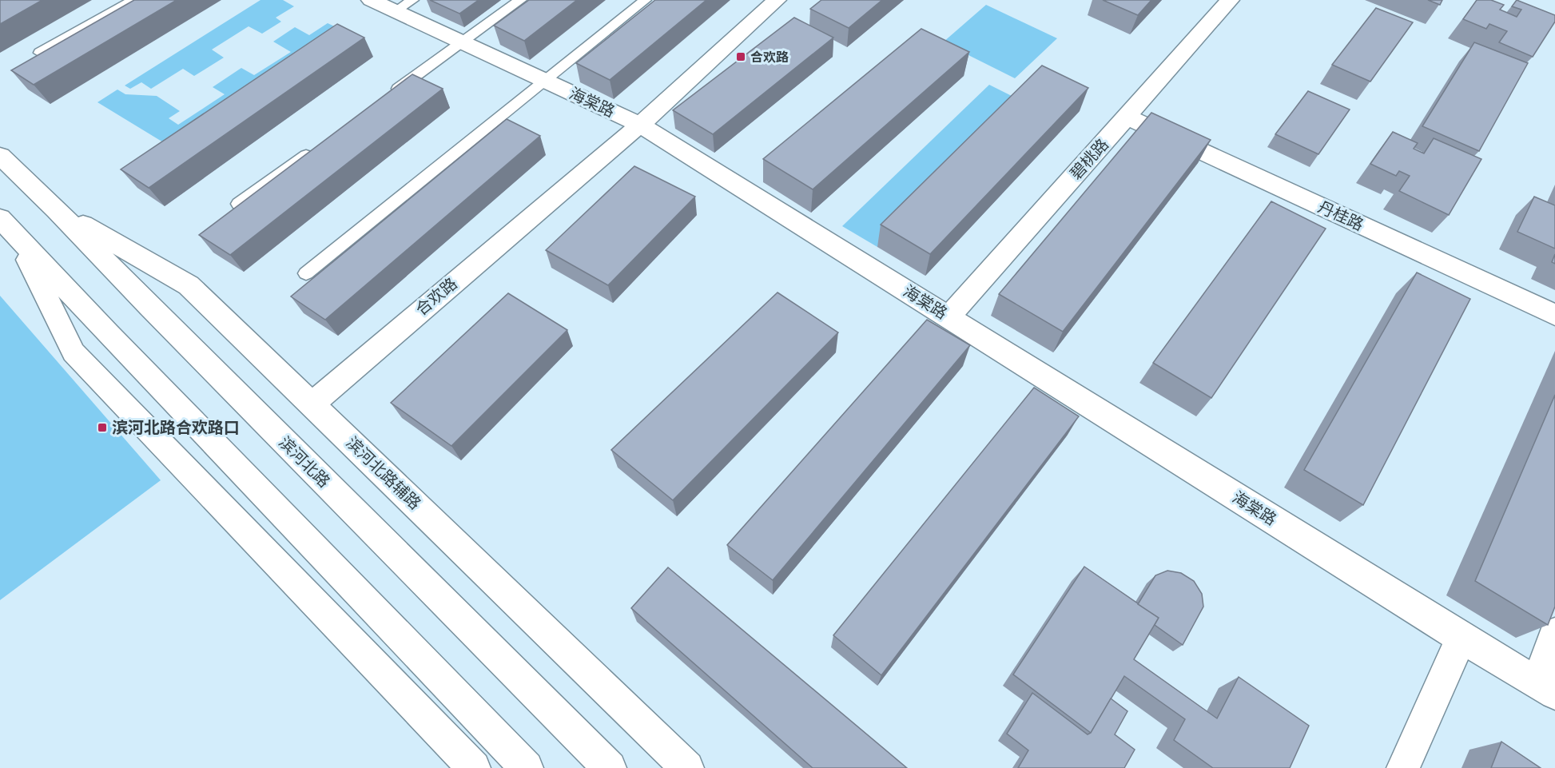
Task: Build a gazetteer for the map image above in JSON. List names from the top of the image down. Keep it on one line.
{"streets":{"street":["海棠路","碧桃路","丹桂路","合欢路","滨河北路","滨河北路辅路"]},"crossings":[["海棠路","碧桃路"],["海棠路","合欢路"],["碧桃路","丹桂路"],["合欢路","滨河北路辅路"],["滨河北路","滨河北路辅路"]],"places":{"transit":["合欢路","滨河北路合欢路口"]}}
